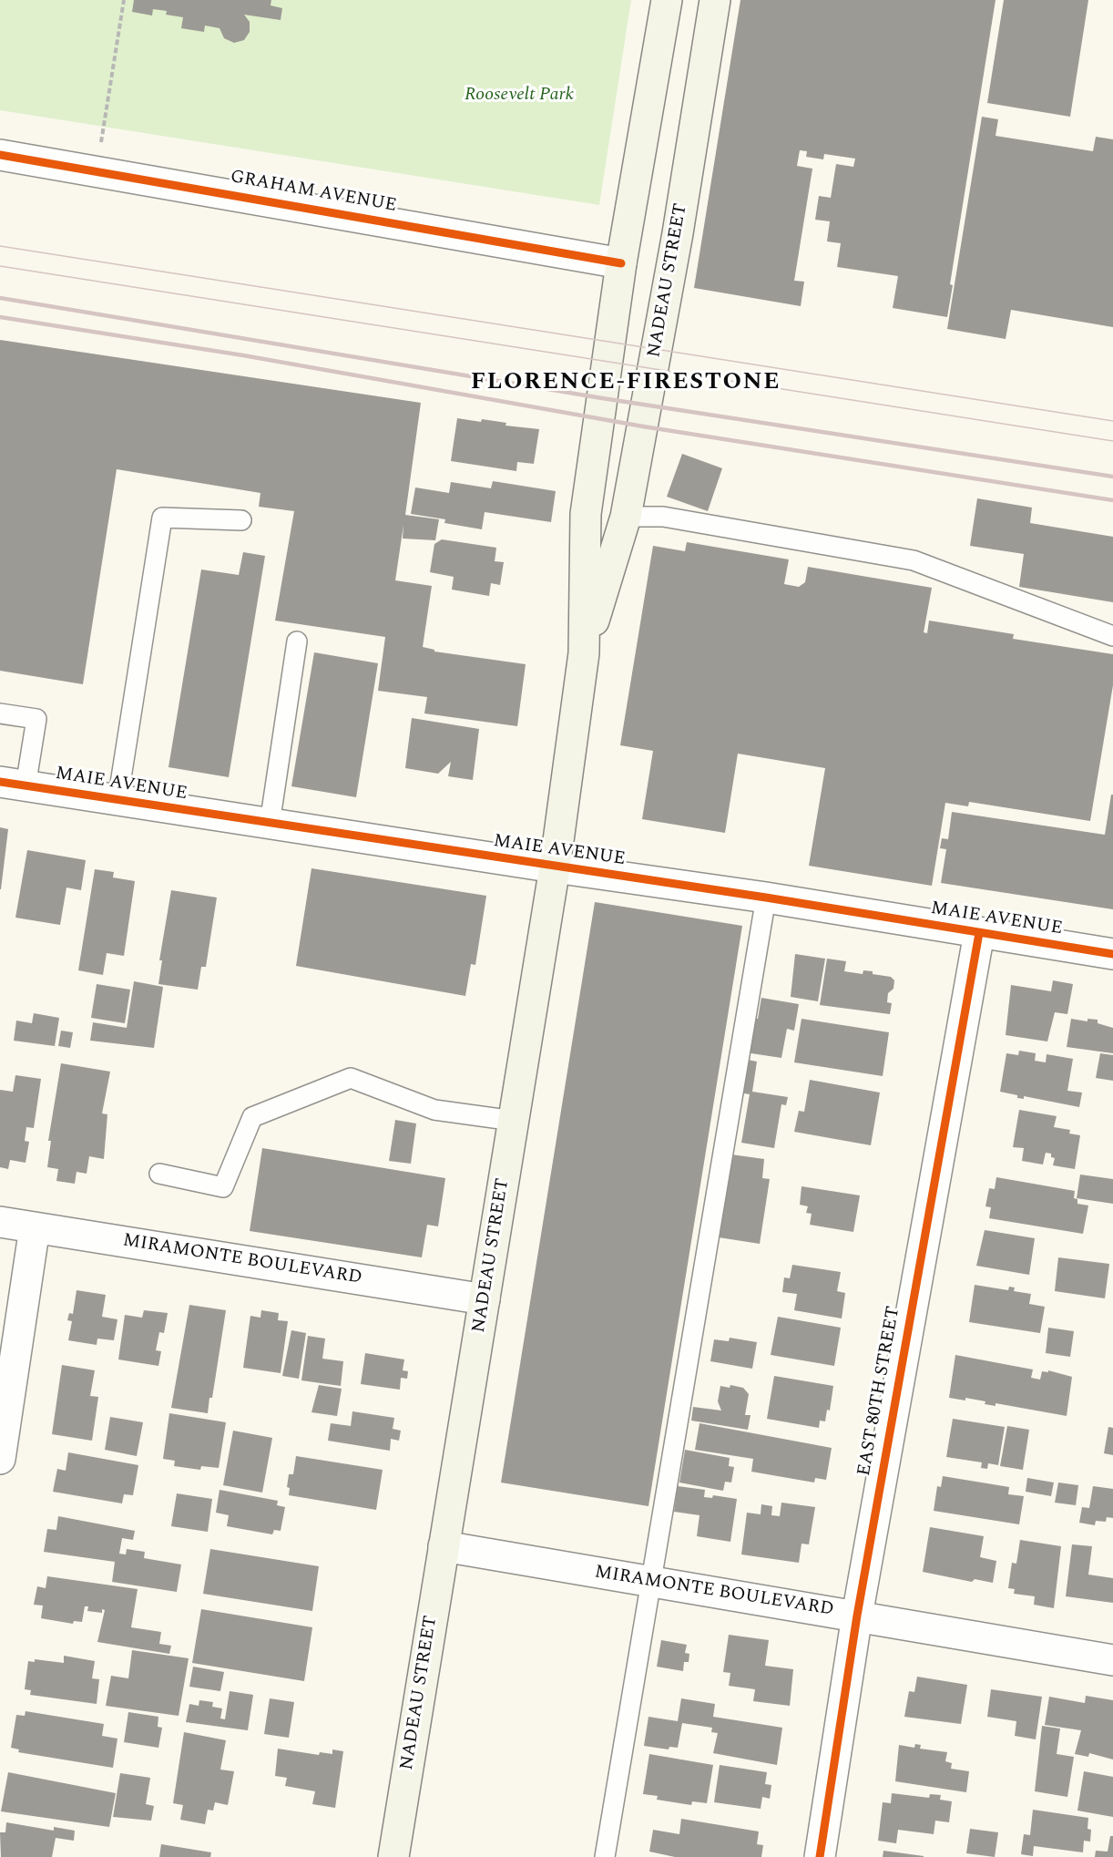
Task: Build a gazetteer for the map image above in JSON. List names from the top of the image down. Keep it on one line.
{"streets":{"main road":["NADEAU STREET"],"street":["GRAHAM AVENUE","MAIE AVENUE","MIRAMONTE BOULEVARD","EAST 80TH STREET"]},"crossings":[["GRAHAM AVENUE","NADEAU STREET"],["NADEAU STREET","MAIE AVENUE"],["NADEAU STREET","MIRAMONTE BOULEVARD"],["MAIE AVENUE","EAST 80TH STREET"],["MIRAMONTE BOULEVARD","EAST 80TH STREET"]],"districts":["FLORENCE-FIRESTONE"],"parks":["Roosevelt Park"]}
